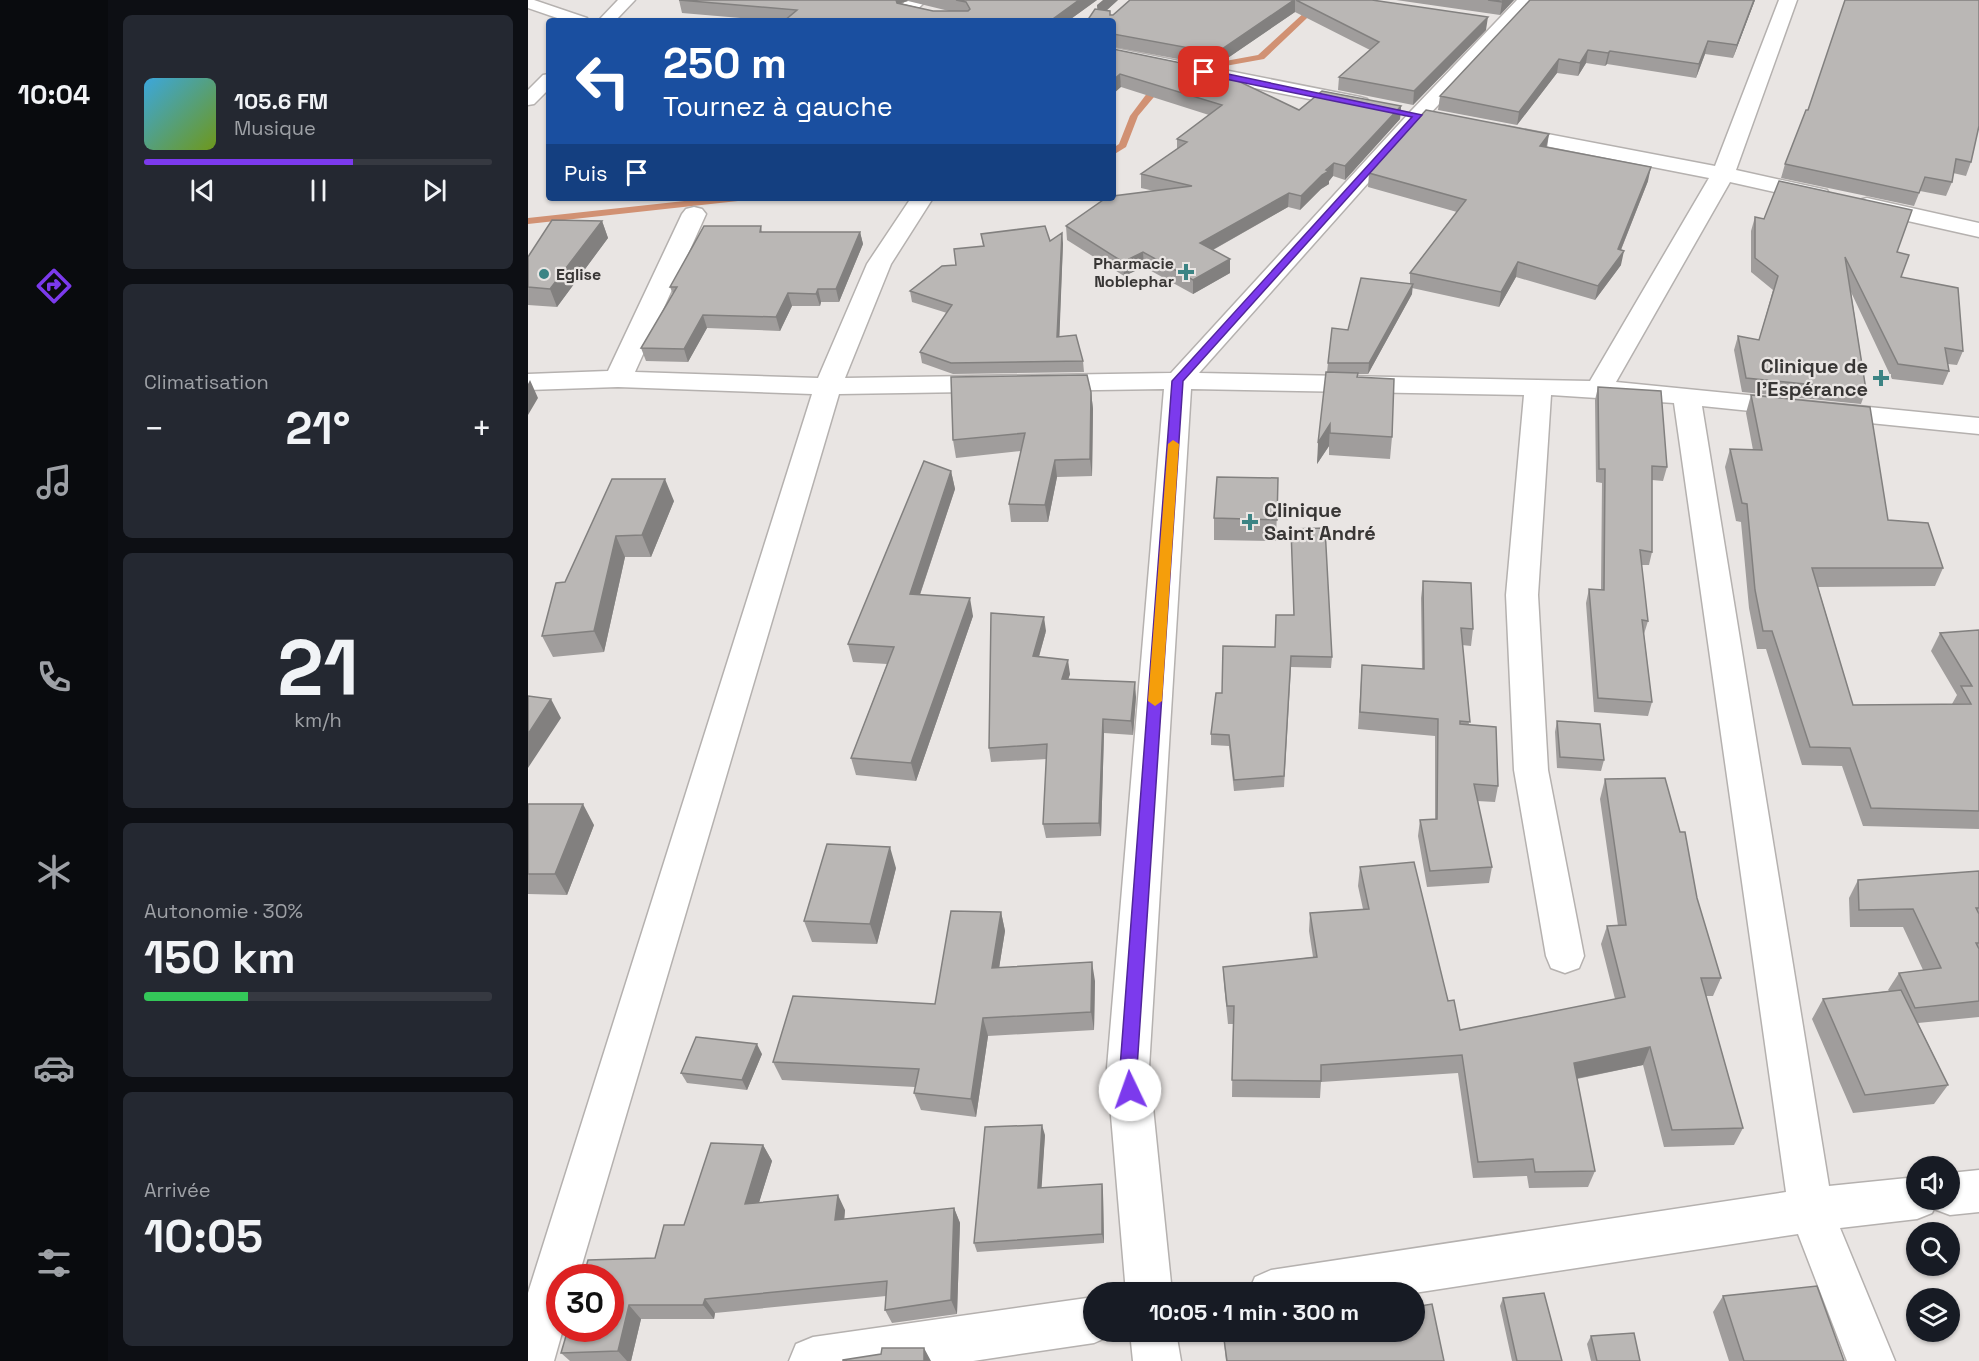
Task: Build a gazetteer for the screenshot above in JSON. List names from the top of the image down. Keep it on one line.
{"places":{"health":["Pharmacie Noblephar","Clinique de l'Espérance","Clinique Saint André"],"other":["Eglise"]},"page":{"tabs":"10:04","turn":["250 m","Tournez à gauche"],"song":["105.6 FM","Musique"],"then":"Puis","tile":["Climatisation",["21","km/h"],["Autonomie · 30%","150 km"],["Arrivée","10:05"]],"heat":["−","21°","+"],"limit":"30","trip":"10:05 · 1 min · 300 m"}}
